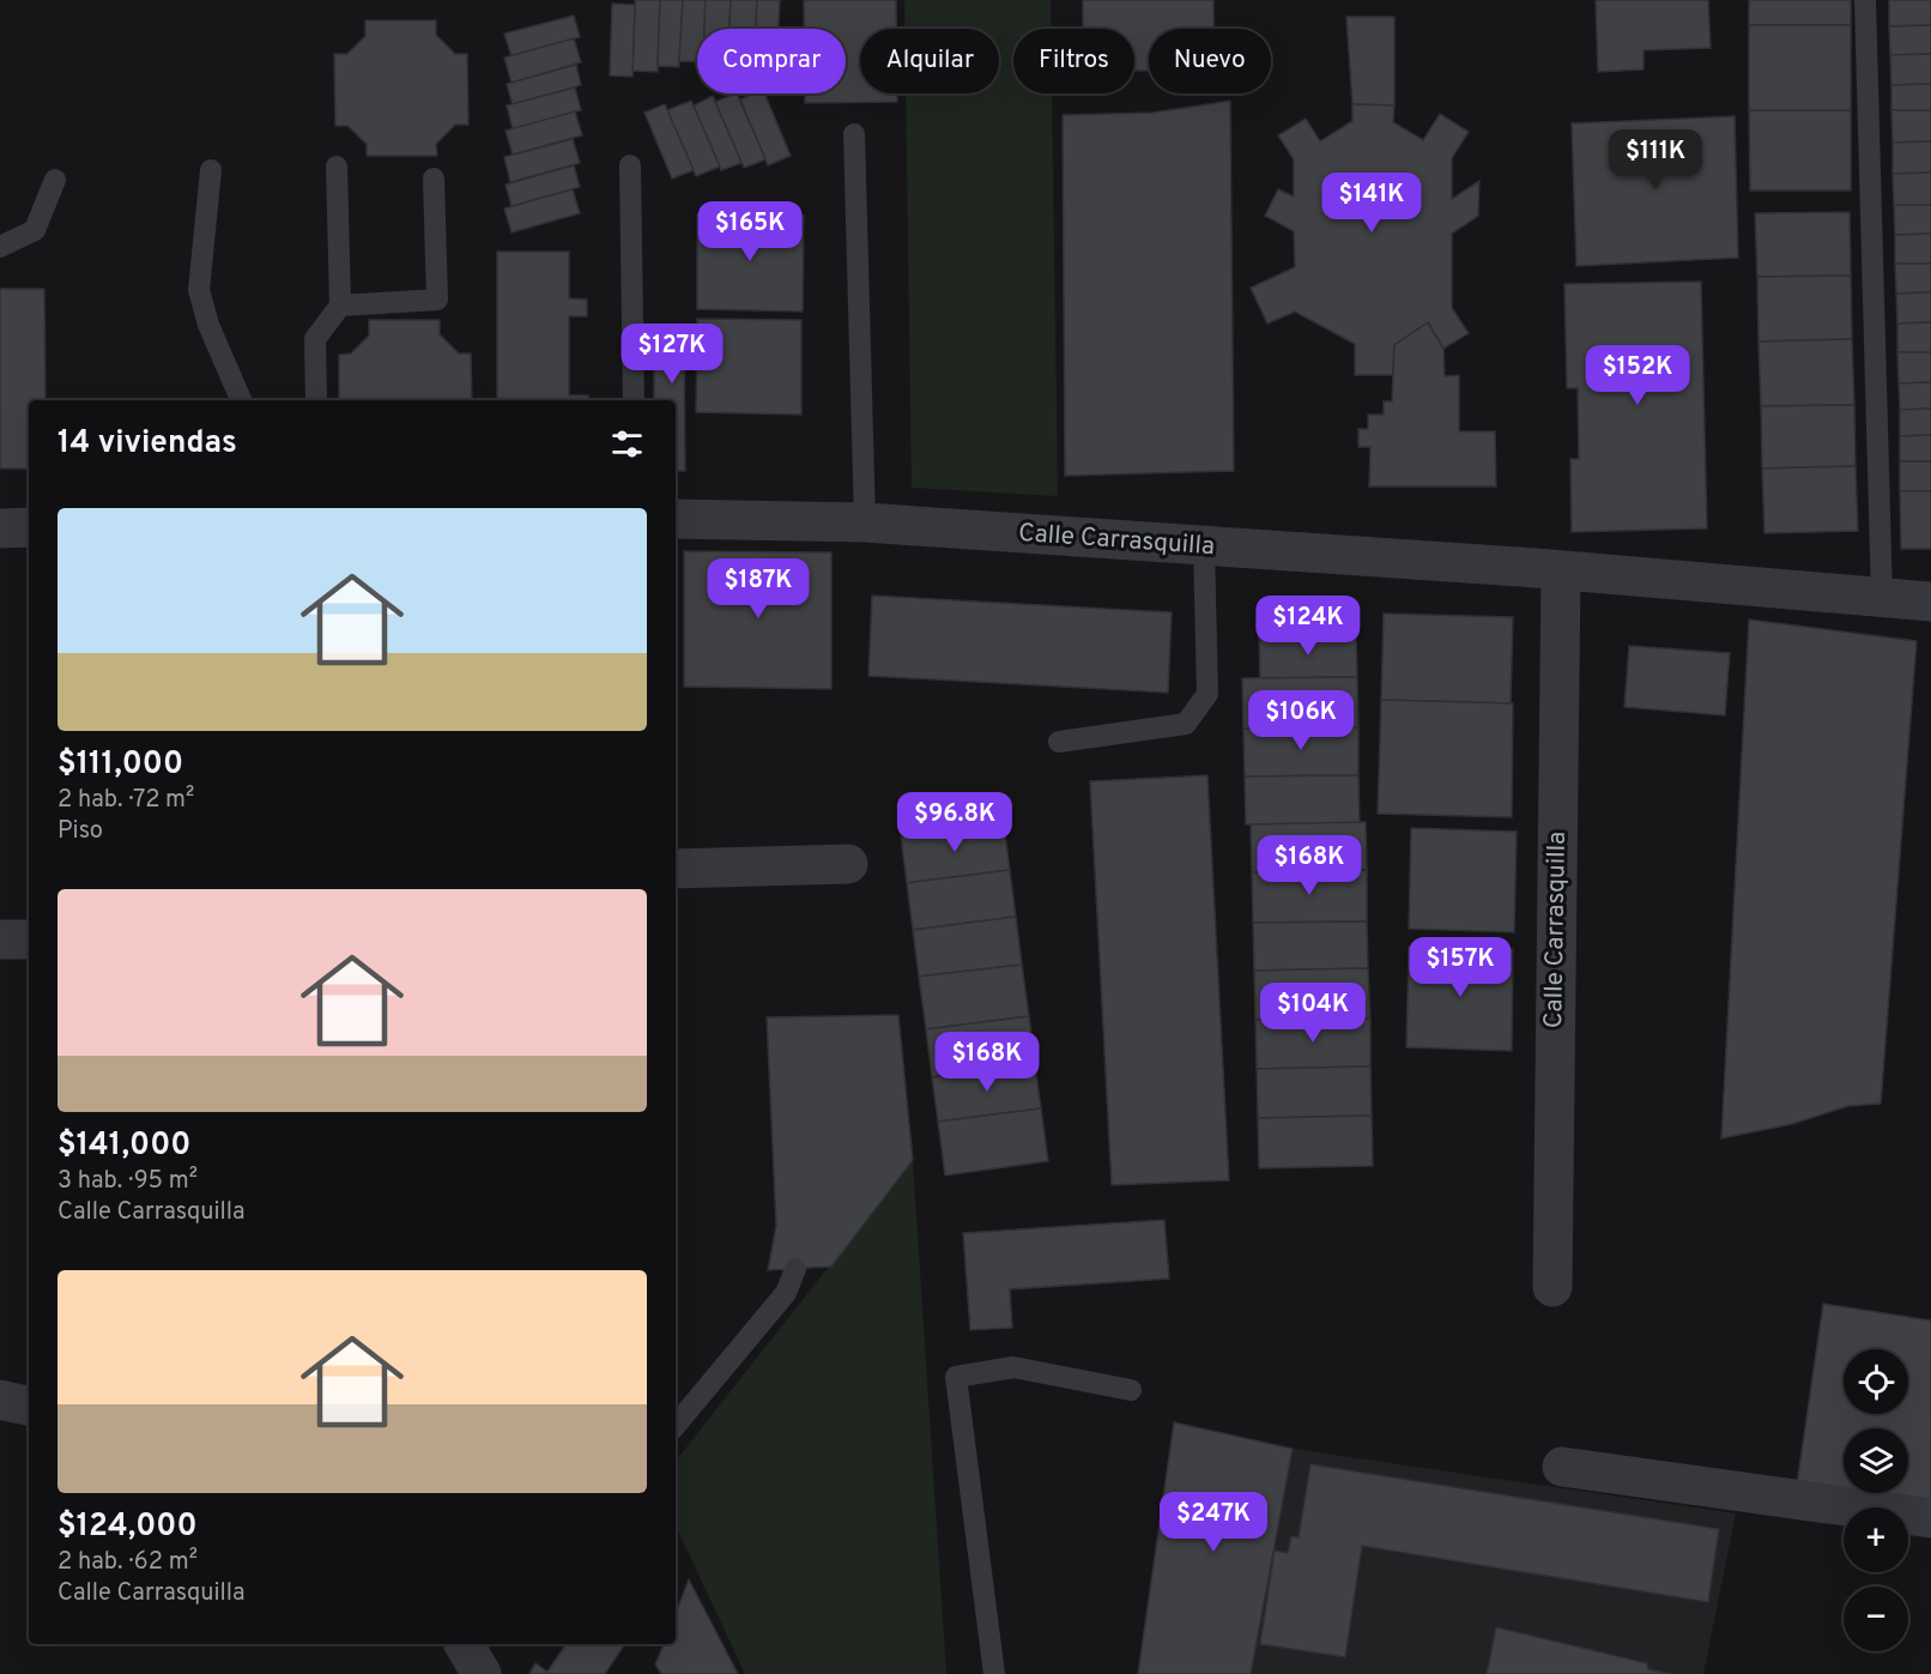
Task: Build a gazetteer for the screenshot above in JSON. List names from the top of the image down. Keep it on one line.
{"streets":{"street":["Calle Carrasquilla"]},"page":{"chip":["Comprar","Alquilar","Filtros","Nuevo"],"price":["$111K","$141K","$165K","$127K","$152K","$187K","$124K","$106K","$96.8K","$168K","$157K","$104K","$168K","$247K"],"heading":"14 viviendas","list":[{"name":"$111,000","note":"2 hab. · 72 m² · Piso"},{"name":"$141,000","note":"3 hab. · 95 m² · Calle Carrasquilla"},{"name":"$124,000","note":"2 hab. · 62 m² · Calle Carrasquilla"}],"map_buttons":["+","−"]}}
